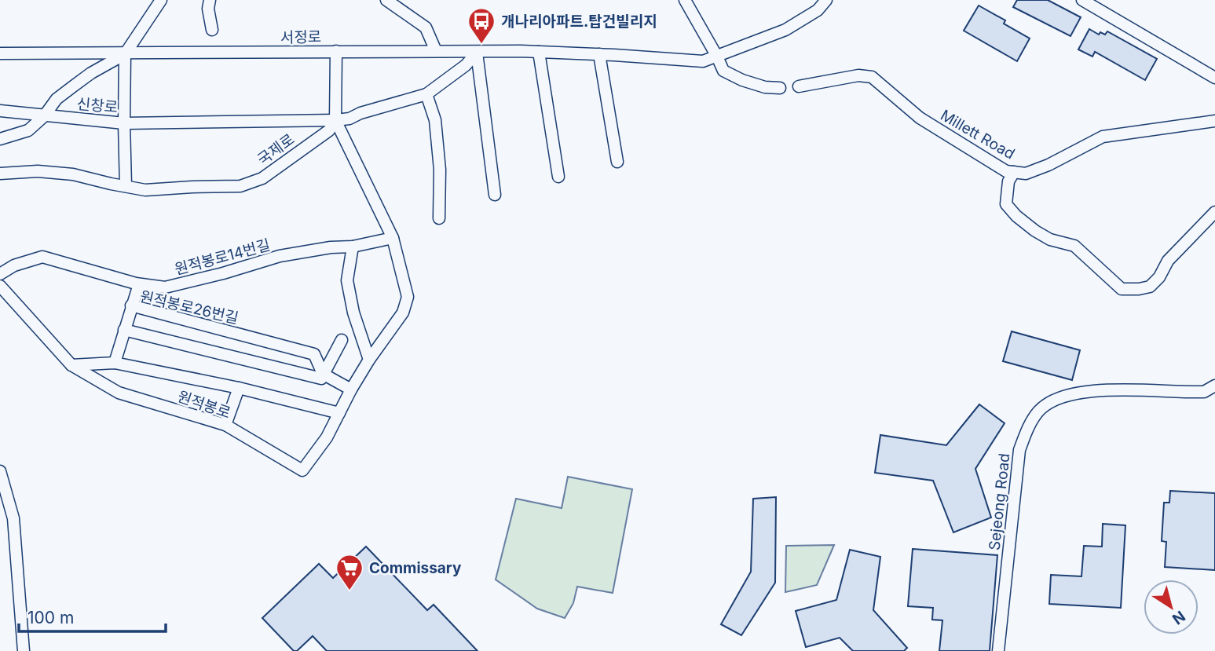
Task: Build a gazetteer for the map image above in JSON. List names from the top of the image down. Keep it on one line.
{"streets":{"street":["서정로","신창로","Millett Road","국제로","원적봉로14번길","원적봉로26번길","원적봉로","Sejeong Road"]},"crossings":[["서정로","신창로"],["서정로","국제로"],["서정로","원적봉로"],["국제로","원적봉로"],["원적봉로14번길","원적봉로"],["원적봉로26번길","원적봉로"]],"places":{"bus stop":["개나리아파트.탑건빌리지"],"supermarket":["Commissary"]},"scale_bar":"100 m","north":"bottom right"}
